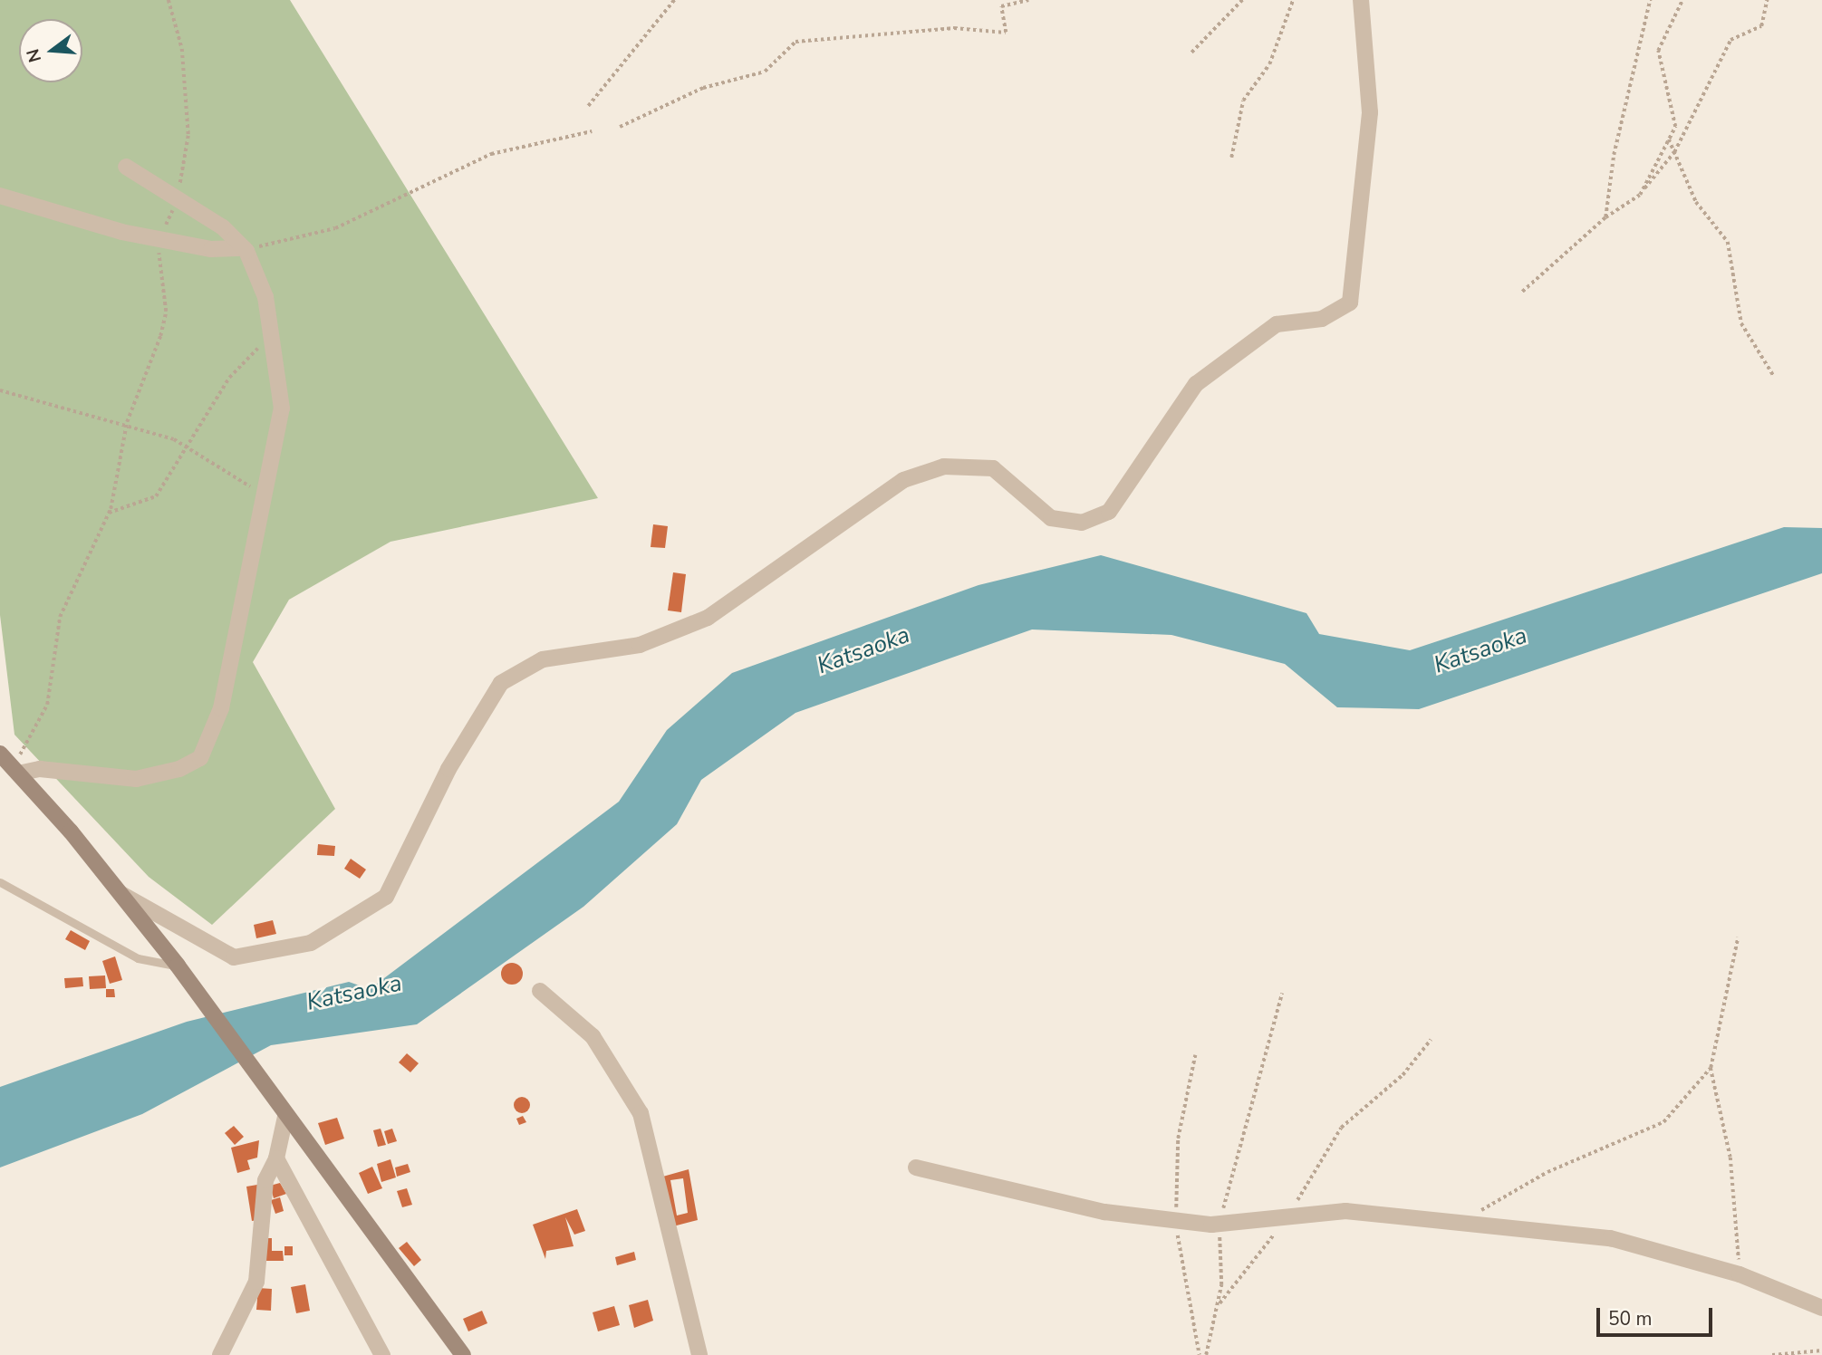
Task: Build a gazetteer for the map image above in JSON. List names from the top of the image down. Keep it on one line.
{"water":["Katsaoka"],"scale_bar":"50 m","north":"left"}
